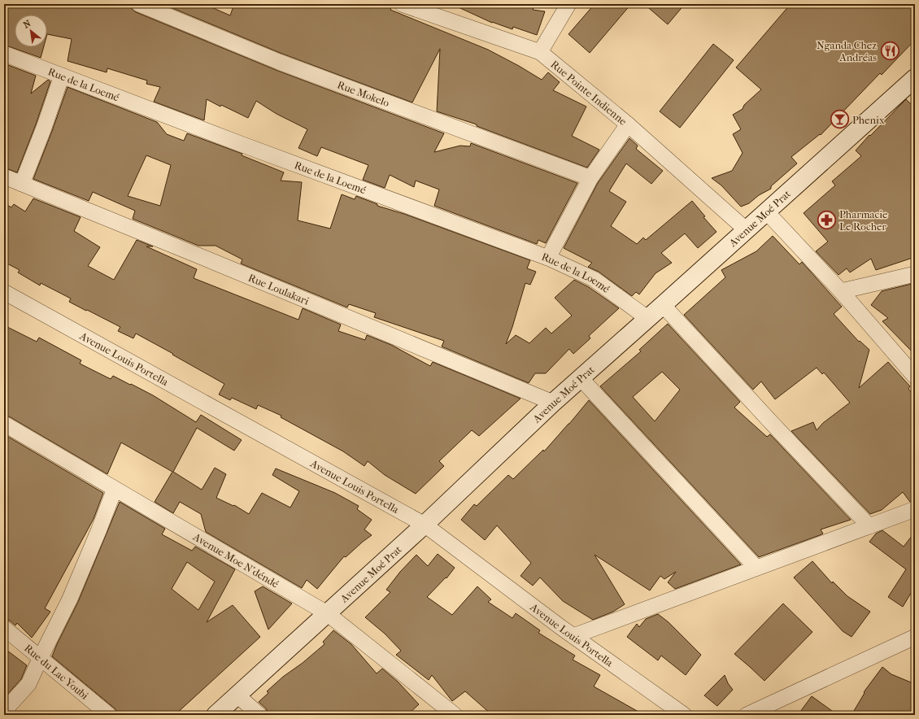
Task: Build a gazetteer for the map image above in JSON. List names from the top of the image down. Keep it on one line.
{"streets":{"street":["Rue de la Loemé","Rue Pointe Indienne","Rue Mokelo","Avenue Moé Prat","Rue Loulakari","Avenue Louis Portella","Avenue Moe N'déndé","Rue du Lac Youbi"]},"crossings":[["Rue de la Loemé","Avenue Moé Prat"],["Rue Pointe Indienne","Avenue Moé Prat"],["Avenue Moé Prat","Rue Loulakari"],["Avenue Moé Prat","Avenue Louis Portella"],["Avenue Moé Prat","Avenue Moe N'déndé"]],"places":{"restaurant":["Nganda Chez Andréas"],"bar":["Phenix"],"pharmacy":["Pharmacie Le Rocher"]},"north":"top left"}
